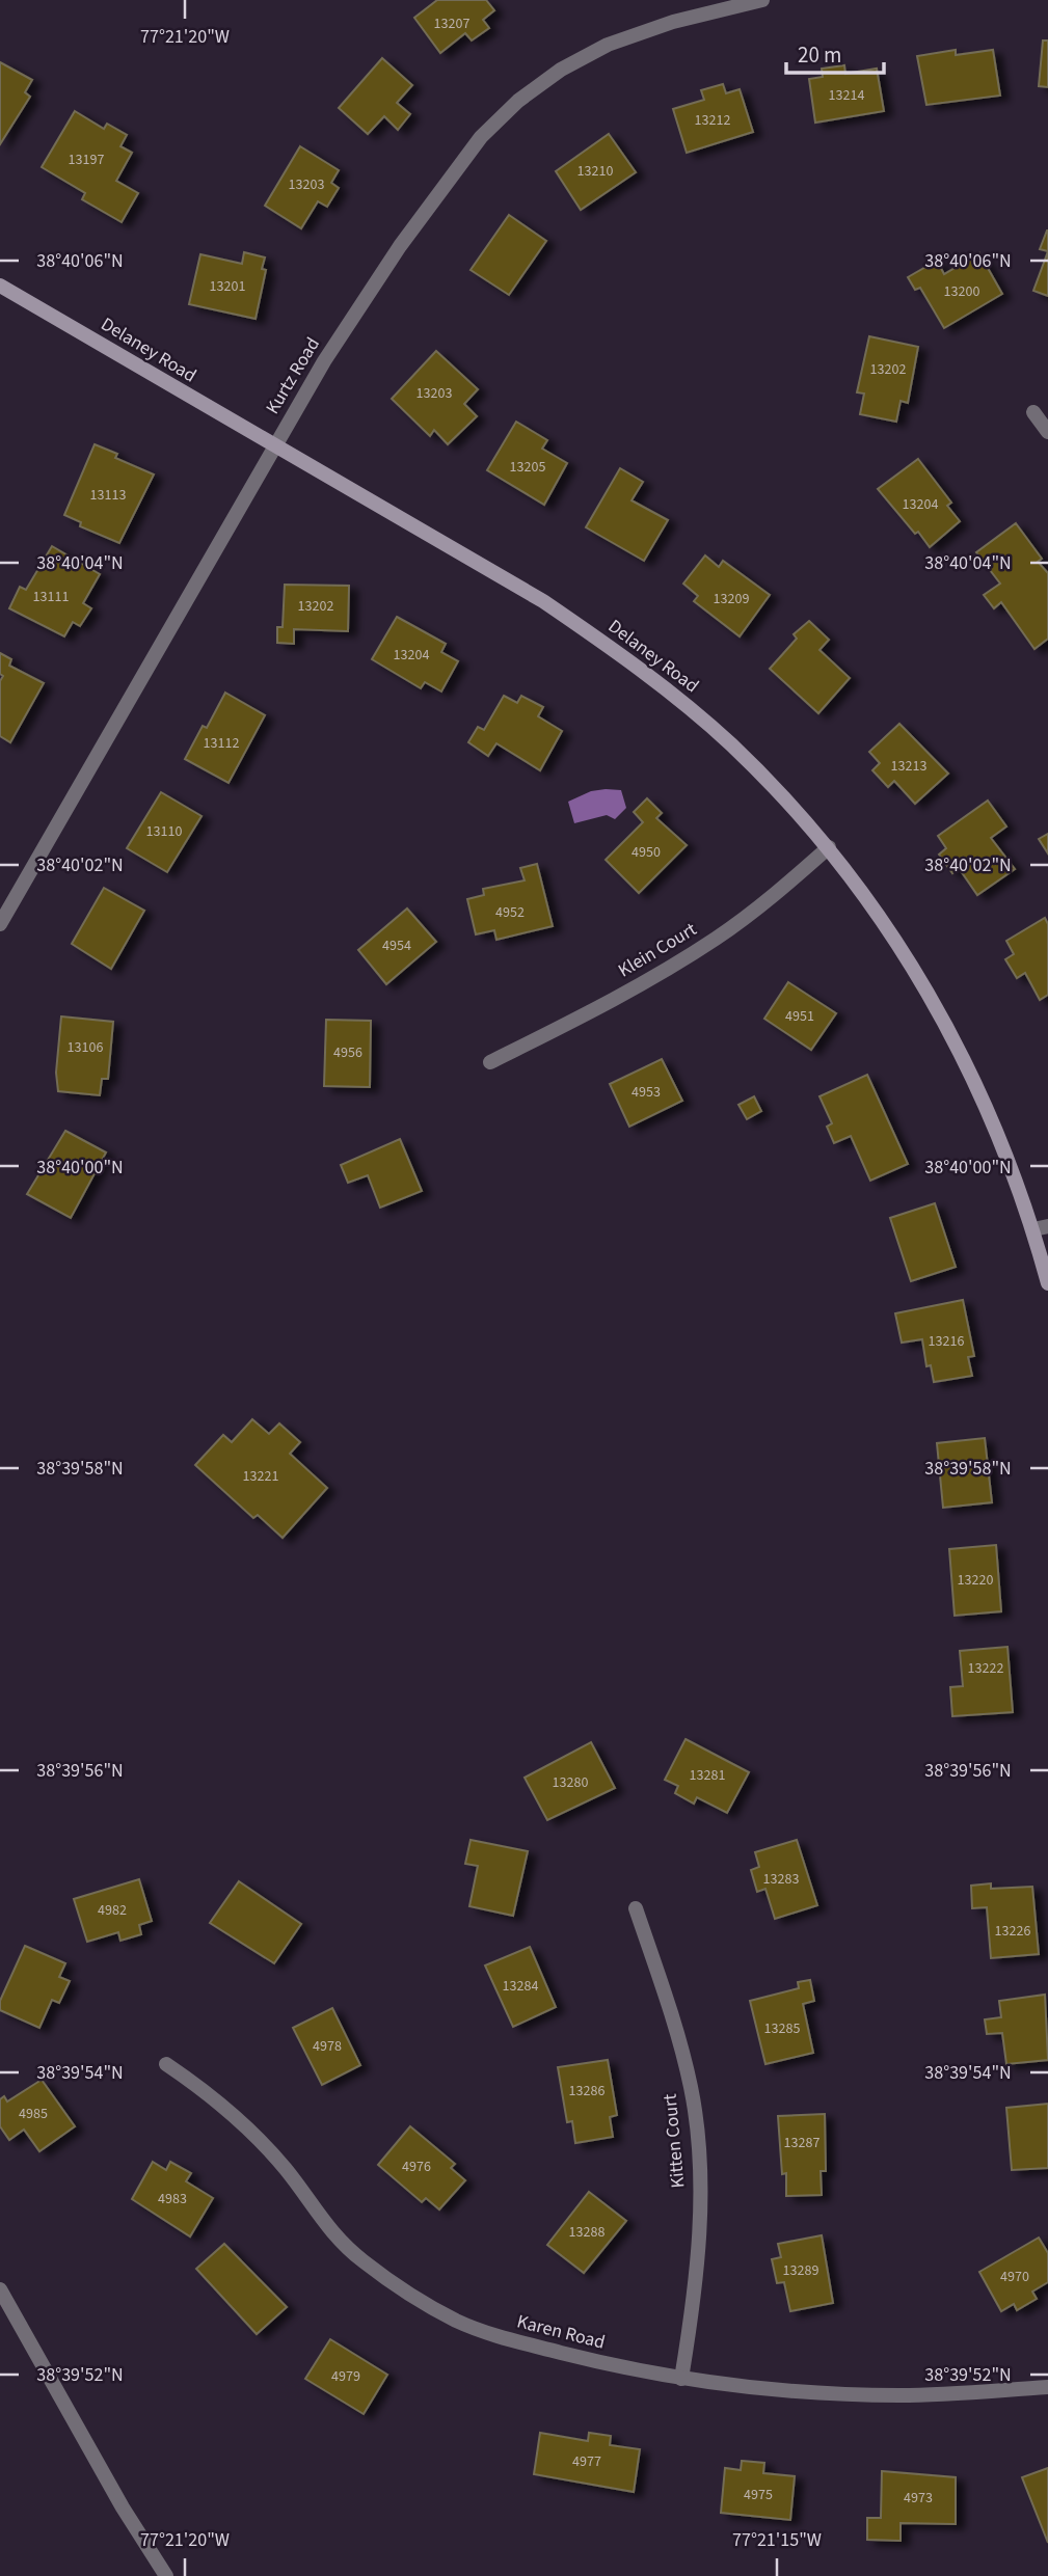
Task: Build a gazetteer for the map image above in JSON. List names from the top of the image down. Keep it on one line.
{"streets":{"street":["Delaney Road","Kurtz Road","Klein Court","Kitten Court","Karen Road"]},"crossings":[["Delaney Road","Kurtz Road"],["Delaney Road","Klein Court"],["Kitten Court","Karen Road"]],"house_numbers":["13207","13214","13212","13197","13210","13203","13201","13200","13202","13203","13205","13113","13204","13111","13209","13202","13204","13112","13213","13110","4950","4952","4954","4951","13106","4956","4953","13216","13221","13220","13222","13281","13280","13283","4982","13226","13284","13285","4978","13286","4985","13287","4976","4983","13288","13289","4970","4979","4977","4975","4973"],"scale_bar":"20 m","coordinates":["77°21'20\"W","38°40'06\"N","38°40'04\"N","38°40'02\"N","38°40'00\"N","38°39'58\"N","38°39'56\"N","38°39'54\"N","38°39'52\"N","77°21'15\"W"]}
